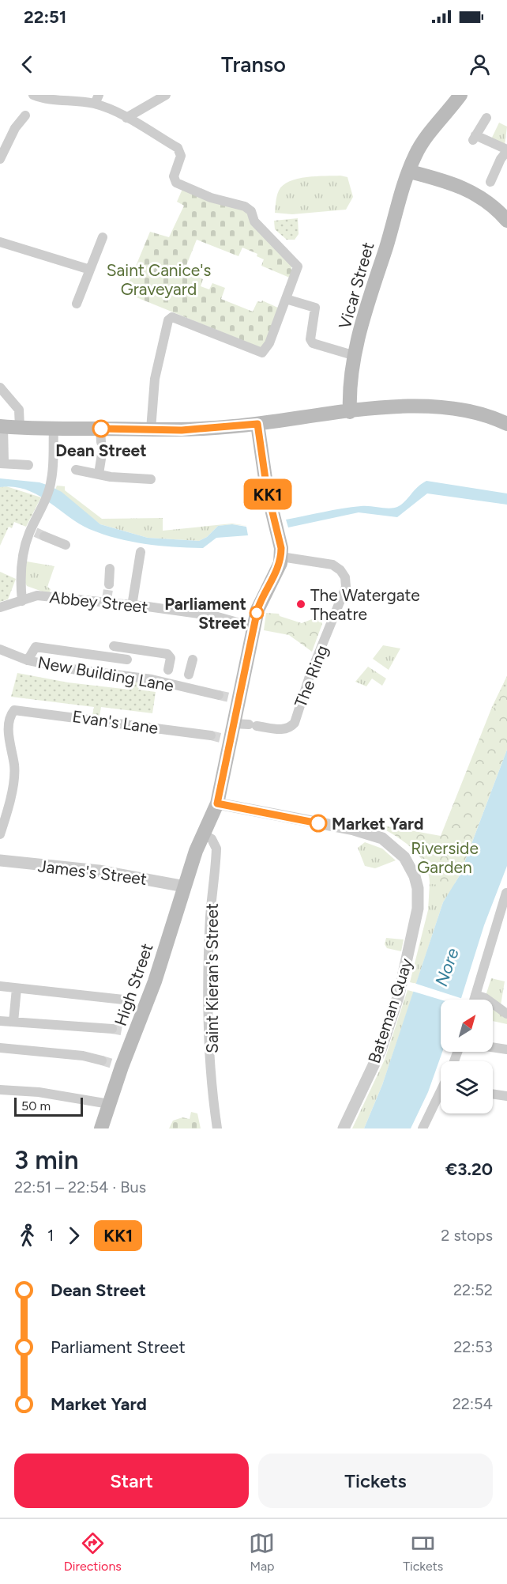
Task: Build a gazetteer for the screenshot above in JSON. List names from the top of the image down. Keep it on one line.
{"streets":{"main road":["Vicar Street","High Street"],"street":["Abbey Street","New Building Lane","The Ring","Evan's Lane","James's Street","Saint Kieran's Street","Bateman Quay"]},"crossings":[["James's Street","High Street"],["Saint Kieran's Street","High Street"]],"water":["Nore"],"parks":["Saint Canice's Graveyard","Riverside Garden"],"places":["Dean Street","The Watergate Theatre","Parliament Street","Market Yard"],"lines":["bus line KK1"],"scale_bar":"50 m","north":"top right","page":{"status":"22:51","header":"Transo","on_map":"KK1","scale":"50 m","heading":["3 min","22:51 – 22:54 · Bus","€3.20"],"legs":["1","KK1","2 stops"],"list":[{"name":"Dean Street","value":"22:52"},{"name":"Parliament Street","value":"22:53"},{"name":"Market Yard","value":"22:54"}],"buttons":["Start","Tickets"],"tabs":["Directions","Map","Tickets"]}}
